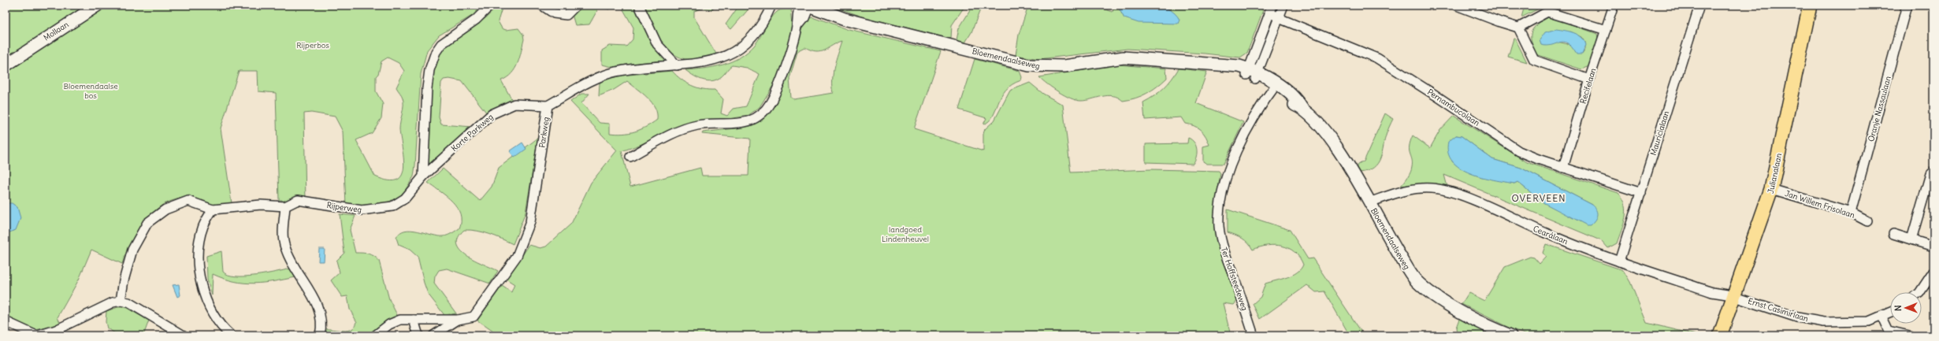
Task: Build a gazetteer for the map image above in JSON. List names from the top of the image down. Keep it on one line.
{"streets":{"main road":["Julianalaan"],"street":["Mollaan","Bloemendaalseweg","Recifelaan","Pernambucolaan","Oranje Nassaulaan","Korte Parkweg","Parkweg","Mauricialaan","Jan Willem Frisolaan","Rijperweg","Cearálaan","Ter Hoffsteedeweg","Ernst Casimirlaan"]},"crossings":[["Bloemendaalseweg","Cearálaan"],["Bloemendaalseweg","Ter Hoffsteedeweg"],["Recifelaan","Pernambucolaan"],["Pernambucolaan","Mauricialaan"],["Oranje Nassaulaan","Jan Willem Frisolaan"],["Korte Parkweg","Parkweg"],["Korte Parkweg","Rijperweg"],["Mauricialaan","Cearálaan"],["Julianalaan","Jan Willem Frisolaan"],["Julianalaan","Cearálaan"],["Julianalaan","Ernst Casimirlaan"],["Cearálaan","Ernst Casimirlaan"]],"districts":["OVERVEEN"],"parks":["Rijperbos","Bloemendaalse bos","landgoed Lindenheuvel"],"north":"left"}
